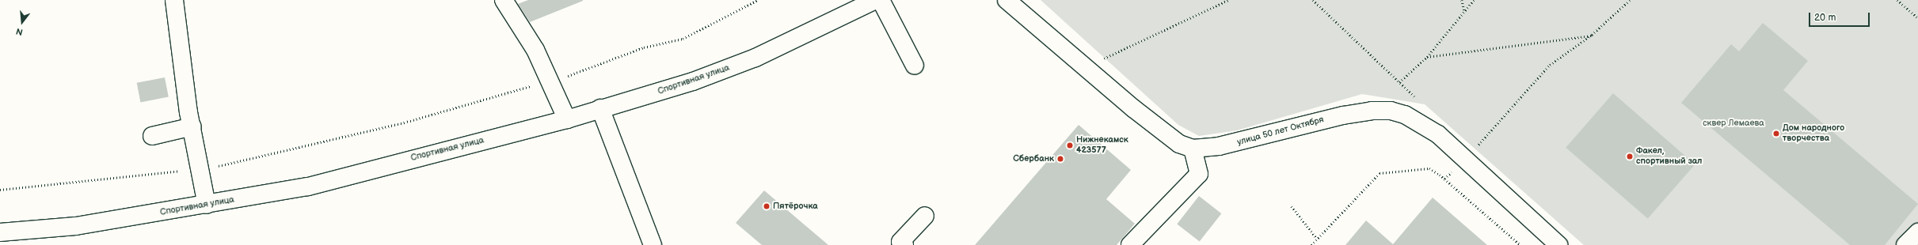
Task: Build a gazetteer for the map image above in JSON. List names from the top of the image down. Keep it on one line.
{"streets":{"street":["Спортивная улица","улица 50 лет Октября"]},"parks":["сквер Лемаева"],"places":["Дом народного творчества","Нижнекамск 423577","Факел, спортивный зал","Сбербанк","Пятёрочка"],"scale_bar":"20 m","north":"bottom"}
